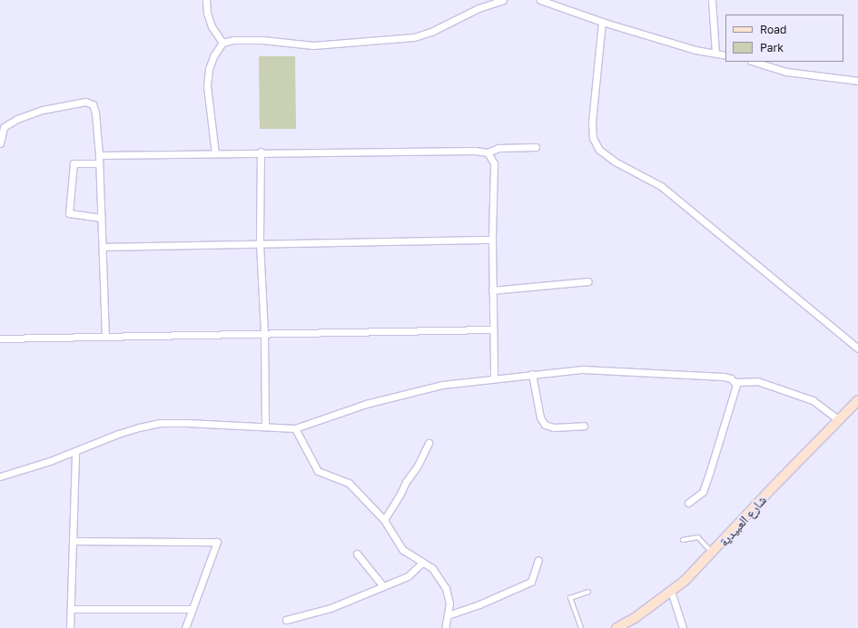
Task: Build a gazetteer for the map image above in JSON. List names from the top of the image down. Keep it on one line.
{"streets":{"main road":["شارع العبيدية"]},"legend":["Road","Park"]}
